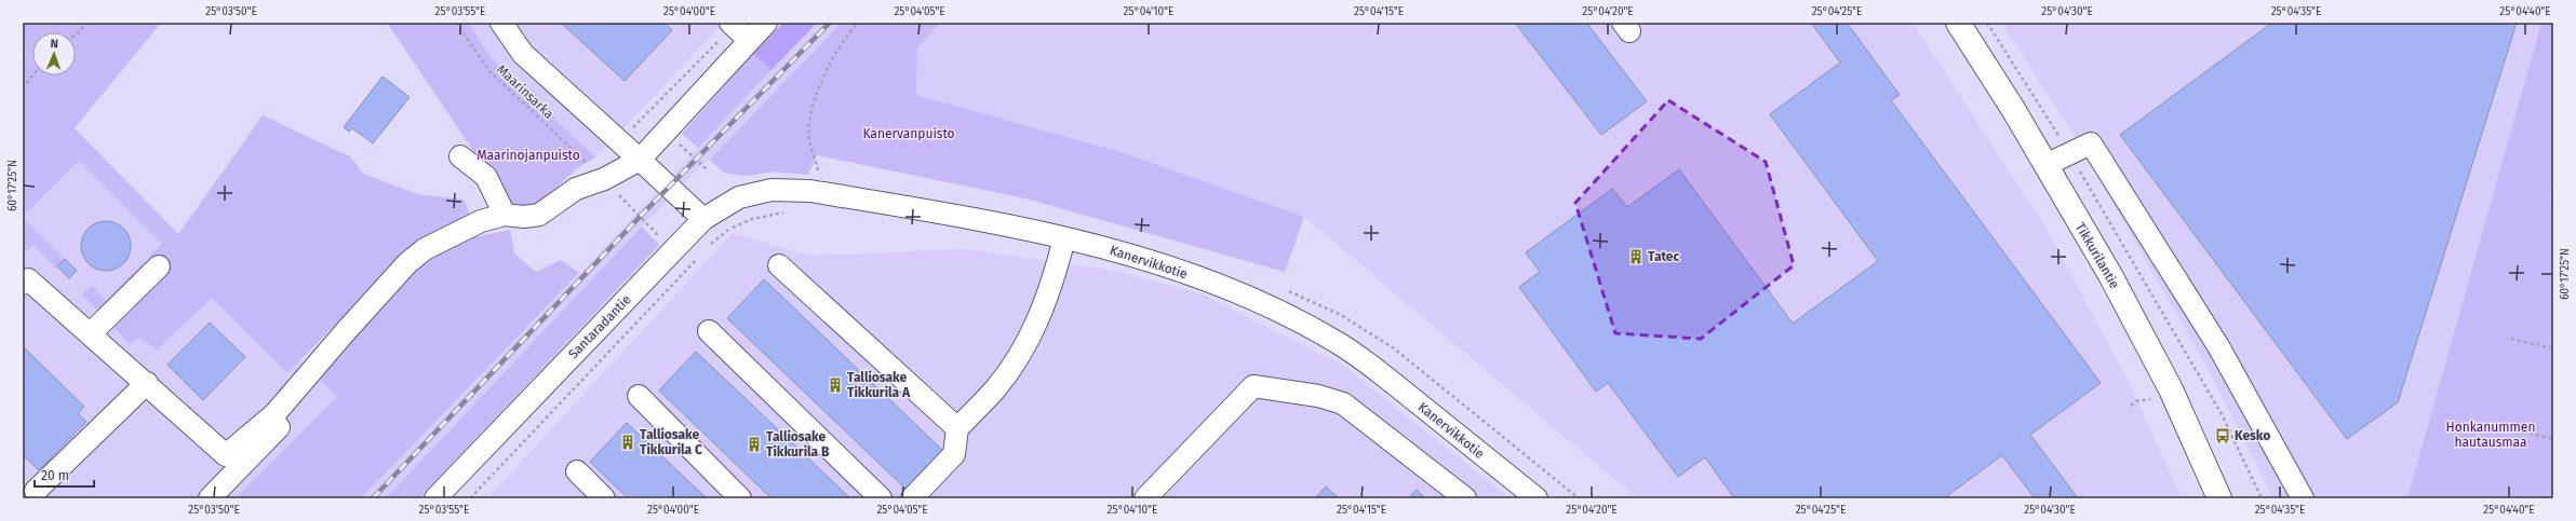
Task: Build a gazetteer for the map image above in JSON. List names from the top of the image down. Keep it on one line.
{"streets":{"main road":["Tikkurilantie"],"street":["Kanervikkotie","Santaradantie"],"path":["Maarinsarka"]},"crossings":[["Maarinsarka","Santaradantie"],["Kanervikkotie","Santaradantie"]],"parks":["Kanervanpuisto","Maarinojanpuisto","Honkanummen hautausmaa"],"places":{"building":["Tatec","Talliosake Tikkurila A","Talliosake Tikkurila C","Talliosake Tikkurila B"],"bus stop":["Kesko"]},"scale_bar":"20 m","north":"top","coordinates":["25°03'50\"E","25°03'55\"E","25°04'00\"E","25°04'05\"E","25°04'10\"E","25°04'15\"E","25°04'20\"E","25°04'25\"E","25°04'30\"E","25°04'35\"E","25°04'40\"E","60°17'25\"N"]}
